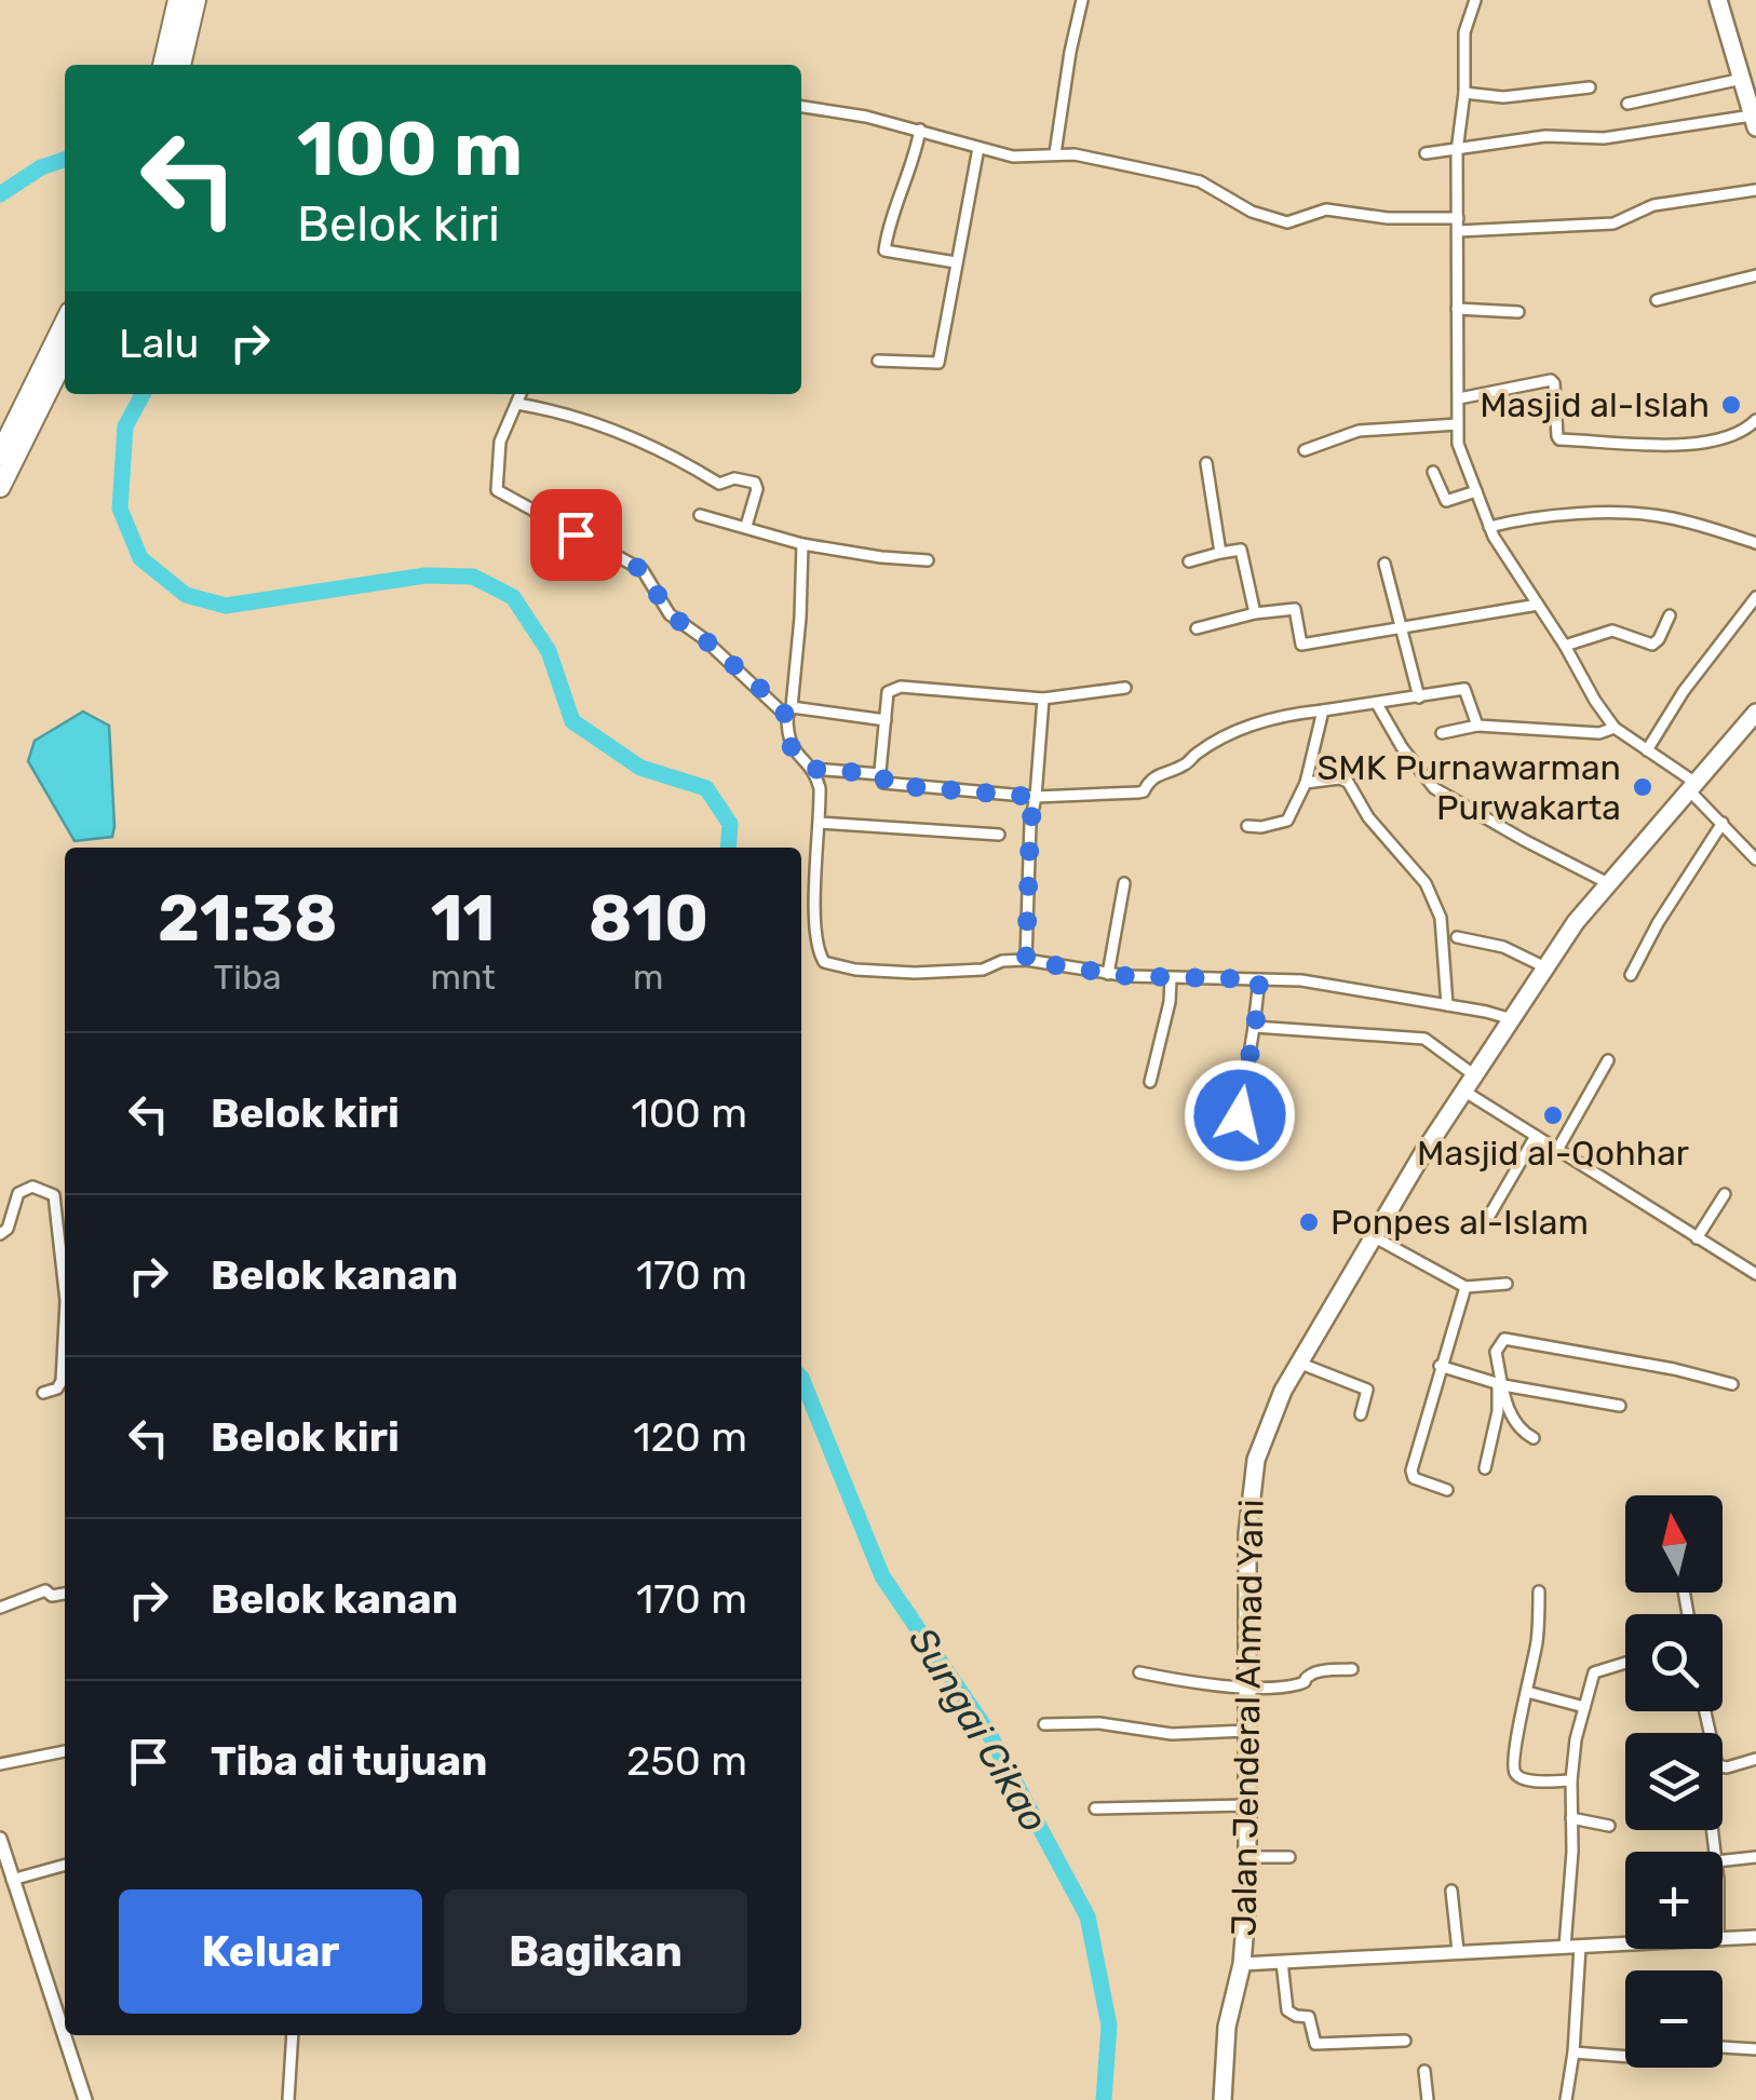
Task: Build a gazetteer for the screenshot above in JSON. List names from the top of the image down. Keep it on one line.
{"streets":{"highway":["Jalan Jenderal Ahmad Yani"]},"water":["Sungai Cikao"],"places":["Masjid al-Islah","SMK Purnawarman Purwakarta","Masjid al-Qohhar","Ponpes al-Islam"],"north":"top","page":{"turn":["100 m","Belok kiri"],"then":"Lalu","eta":["21:38","Tiba","11","mnt","810","m"],"list":[{"name":"Belok kiri","value":"100 m"},{"name":"Belok kanan","value":"170 m"},{"name":"Belok kiri","value":"120 m"},{"name":"Belok kanan","value":"170 m"},{"name":"Tiba di tujuan","value":"250 m"}],"map_buttons":["+","−"],"buttons":["Keluar","Bagikan"]}}
